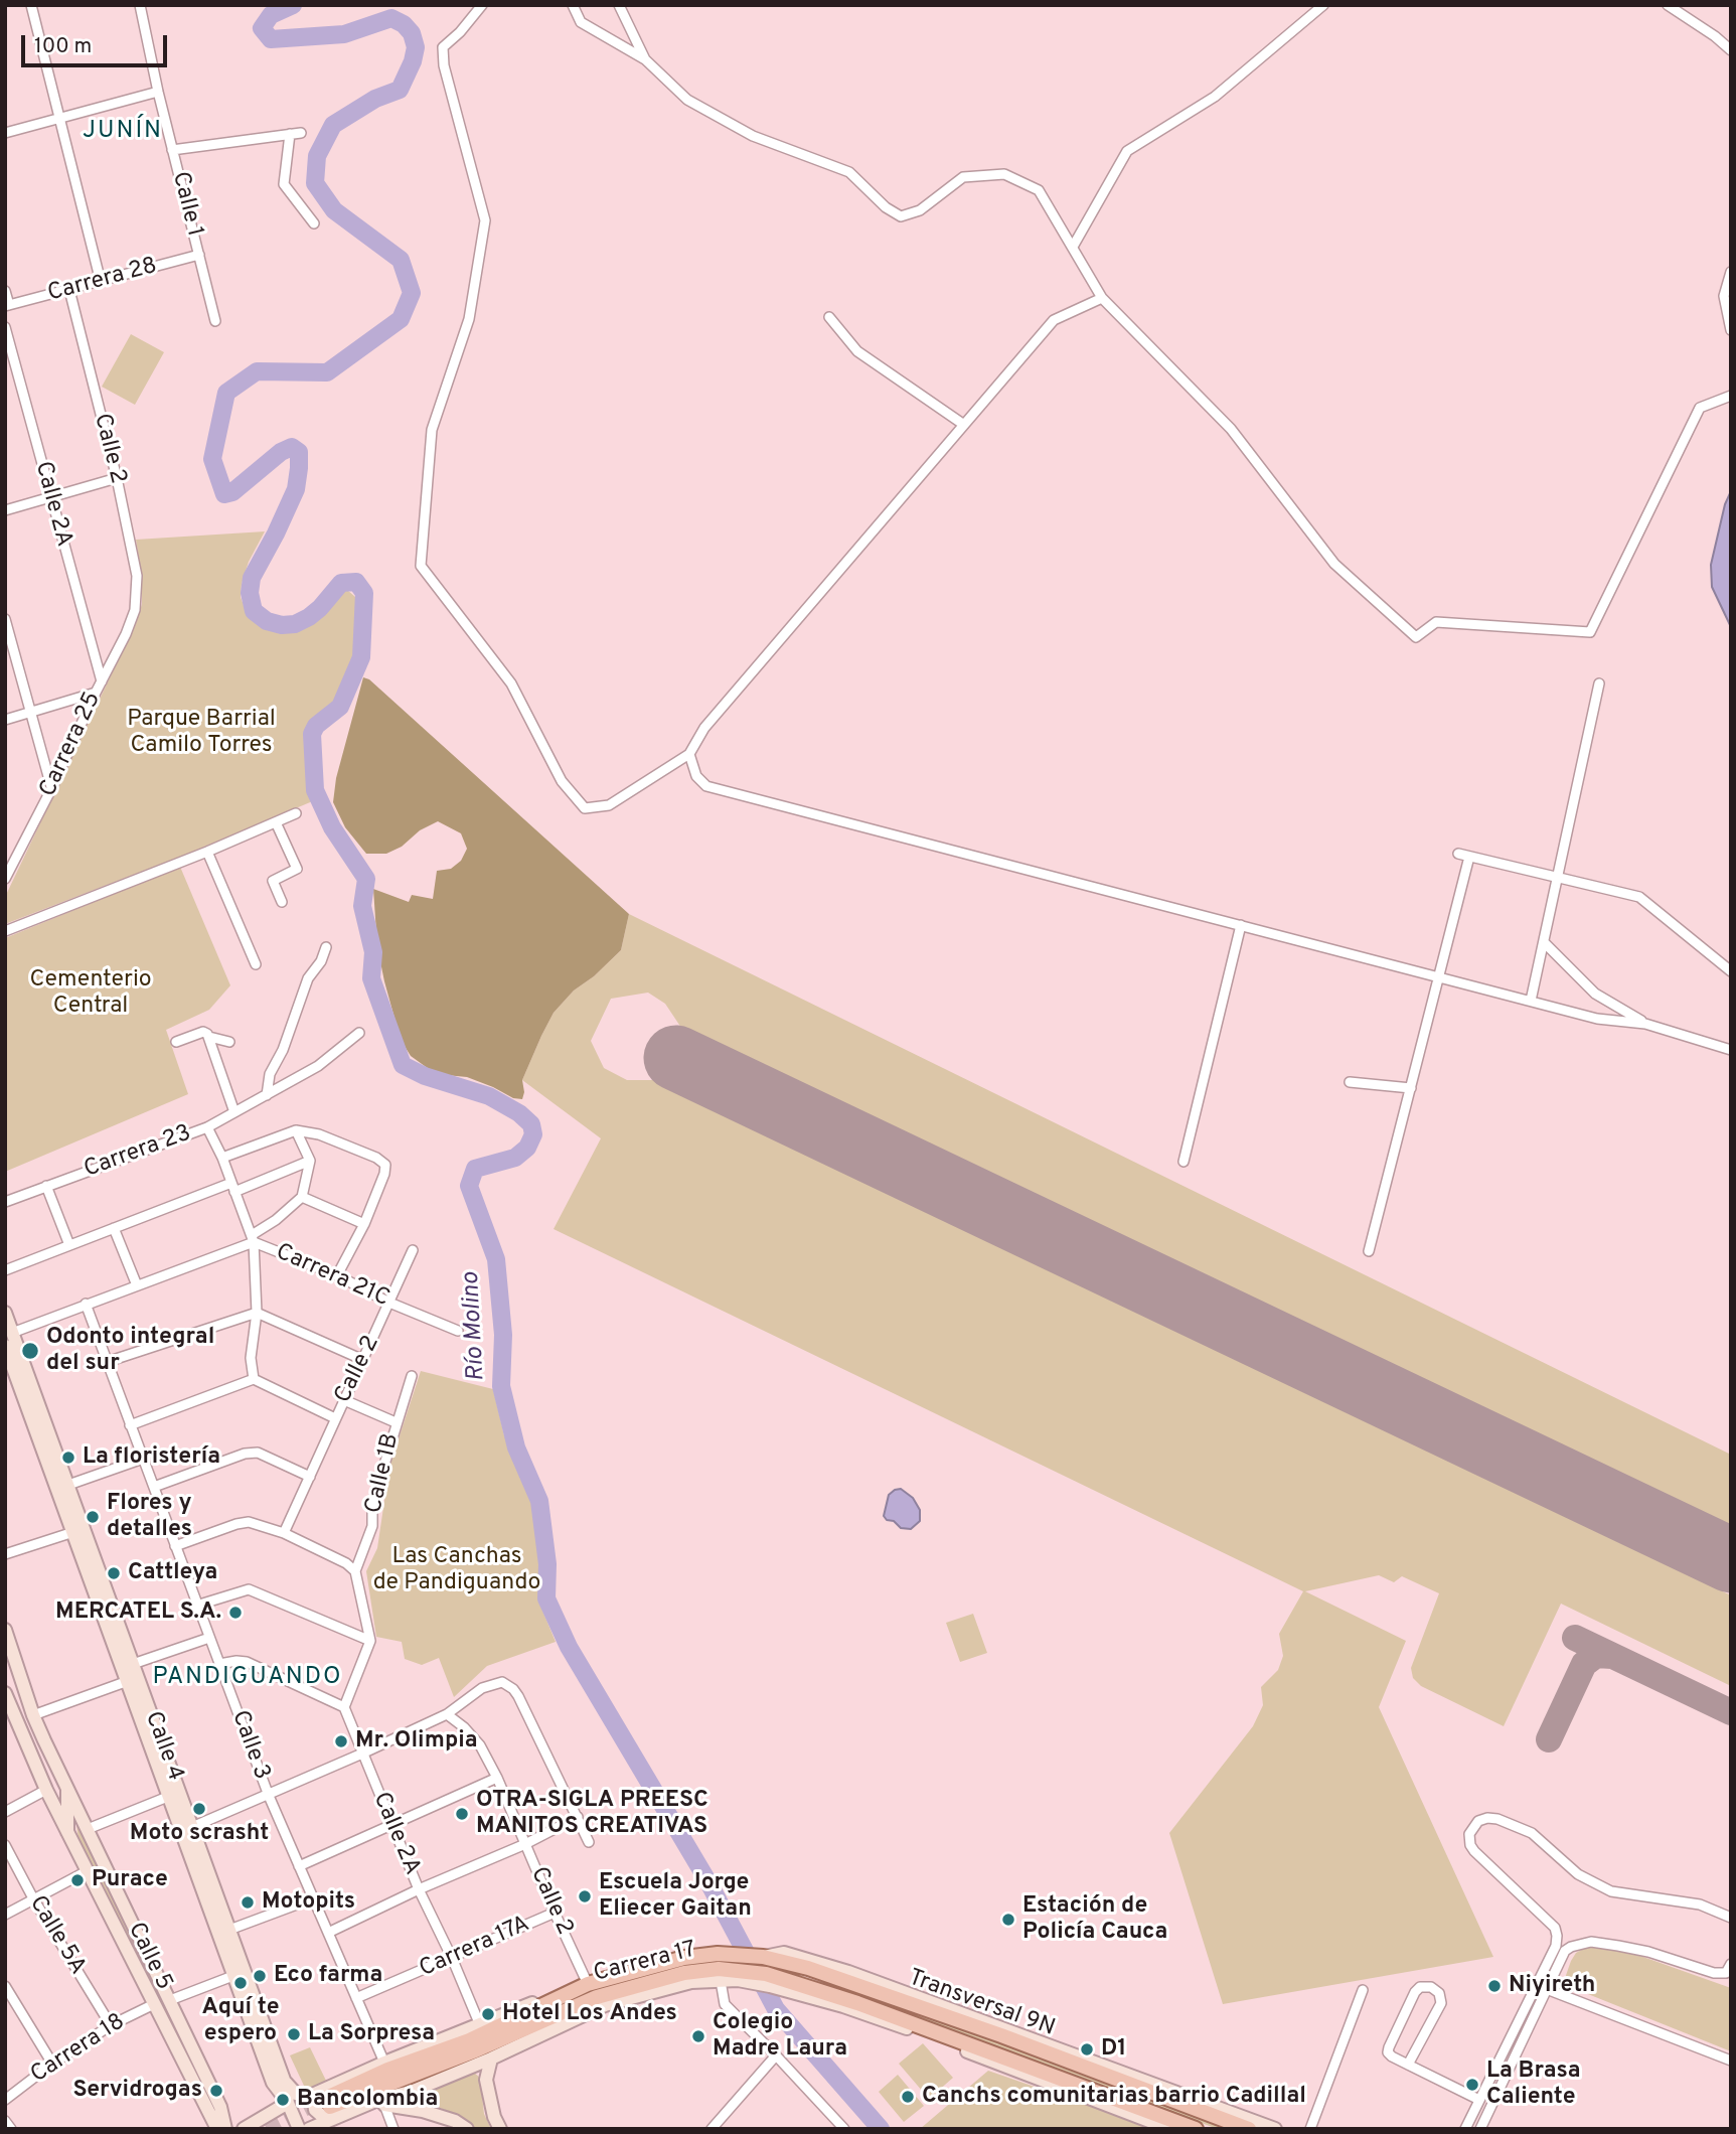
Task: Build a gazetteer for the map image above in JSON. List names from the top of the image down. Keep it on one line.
{"streets":{"main road":["Calle 4","Calle 5","Carrera 17","Transversal 9N"],"street":["Calle 1","Carrera 28","Calle 2","Calle 2A","Carrera 25","Carrera 23","Carrera 21C","Calle 1B","Calle 3","Calle 5A","Carrera 17A","Carrera 18"]},"crossings":[["Calle 1","Carrera 28"],["Carrera 28","Calle 2"],["Calle 2","Carrera 25"],["Calle 2","Carrera 21C"],["Calle 2","Carrera 17A"],["Calle 2","Carrera 17"],["Calle 2A","Carrera 25"],["Calle 2A","Carrera 17A"],["Carrera 21C","Calle 3"],["Carrera 21C","Calle 4"],["Calle 3","Carrera 17A"],["Calle 5A","Carrera 18"],["Calle 5","Carrera 18"],["Carrera 17","Transversal 9N"]],"districts":["JUNÍN","PANDIGUANDO"],"water":["Río Molino"],"parks":["Parque Barrial Camilo Torres","Cementerio Central","Las Canchas de Pandiguando"],"places":["Odonto integral del sur","La floristería","Flores y detalles","Cattleya","MERCATEL S.A.","Mr. Olimpia","Moto scrasht","OTRA-SIGLA PREESC MANITOS CREATIVAS","Purace","Escuela Jorge Eliecer Gaitan","Motopits","Estación de Policía Cauca","Eco farma","Aquí te espero","Niyireth","Hotel Los Andes","La Sorpresa","Colegio Madre Laura","D1","La Brasa Caliente","Servidrogas","Canchs comunitarias barrio Cadillal","Bancolombia"],"scale_bar":"100 m"}
